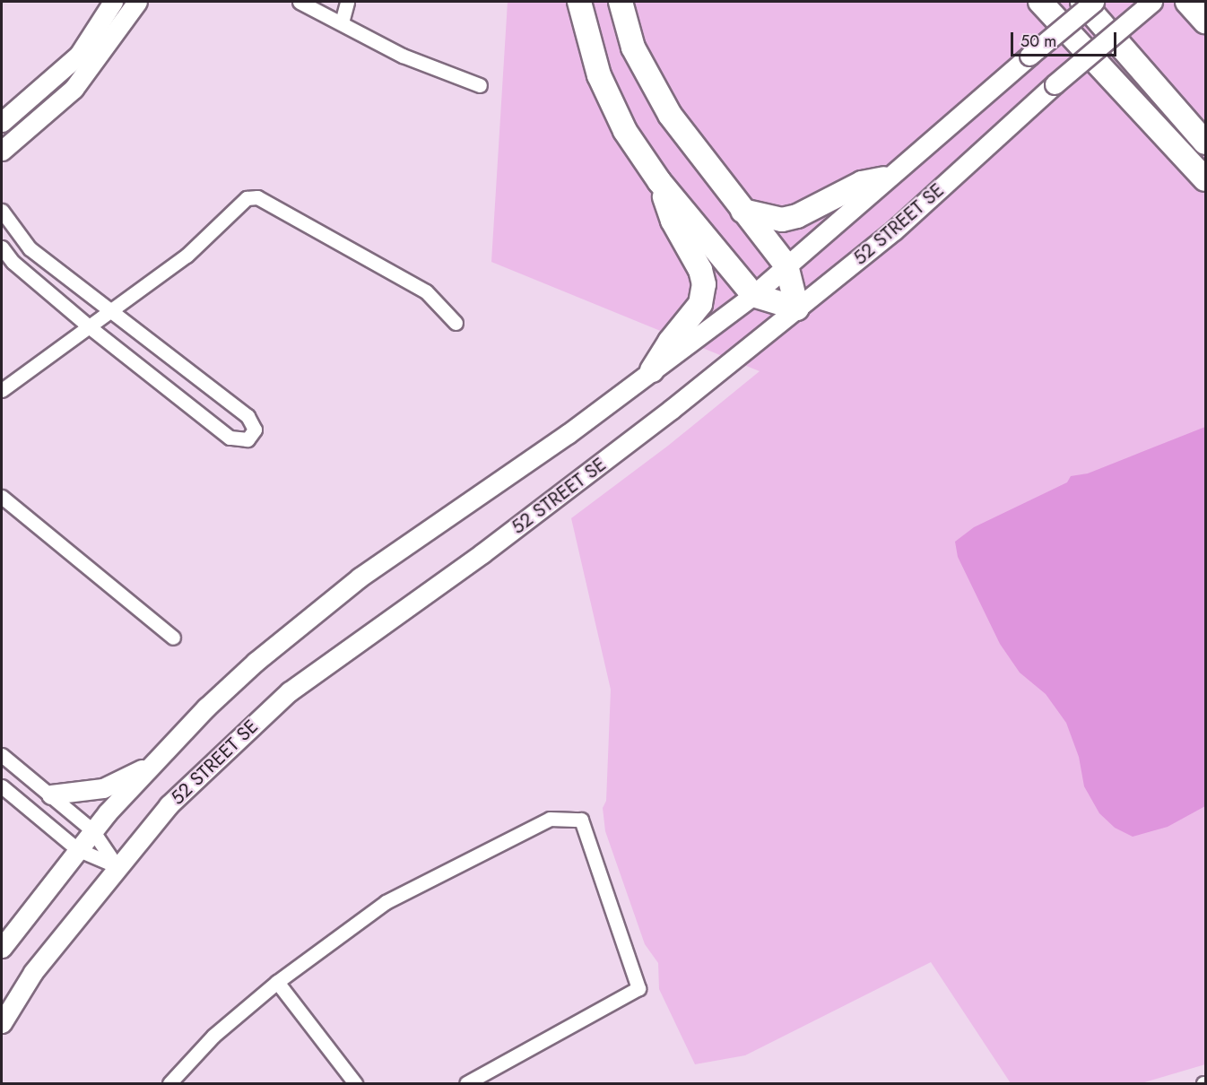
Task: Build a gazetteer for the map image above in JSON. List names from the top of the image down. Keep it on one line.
{"streets":{"main road":["52 STREET SE"]},"scale_bar":"50 m"}
